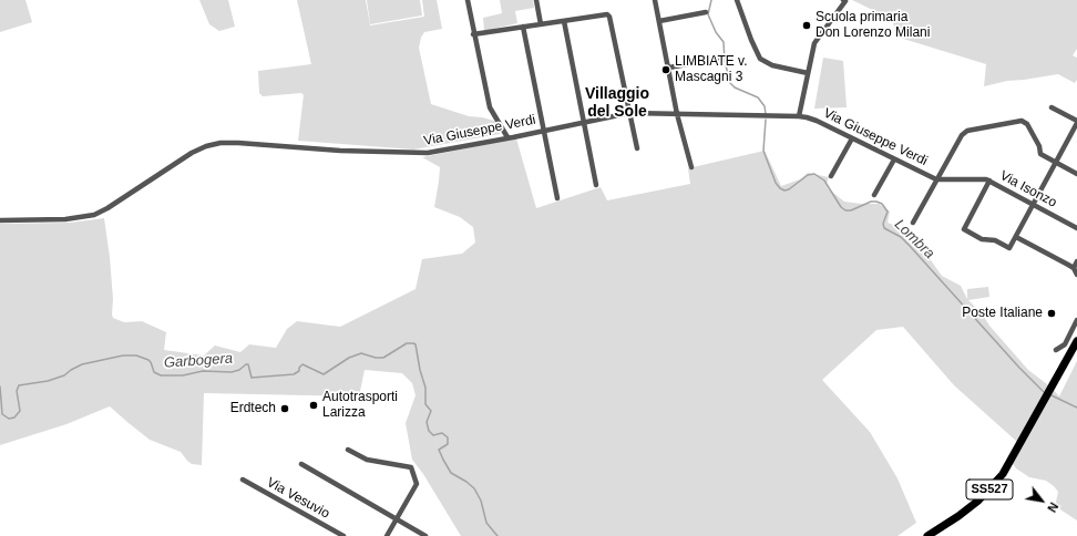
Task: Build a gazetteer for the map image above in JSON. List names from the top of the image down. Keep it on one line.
{"streets":{"main road":["SS527"],"street":["Via Giuseppe Verdi","Via Isonzo","Via Vesuvio"]},"crossings":[["Via Giuseppe Verdi","Via Isonzo"]],"districts":["Villaggio del Sole"],"water":["Lombra","Garbogera"],"places":["Scuola primaria Don Lorenzo Milani","LIMBIATE v. Mascagni 3","Poste Italiane","Autotrasporti Larizza","Erdtech"],"north":"bottom right"}
